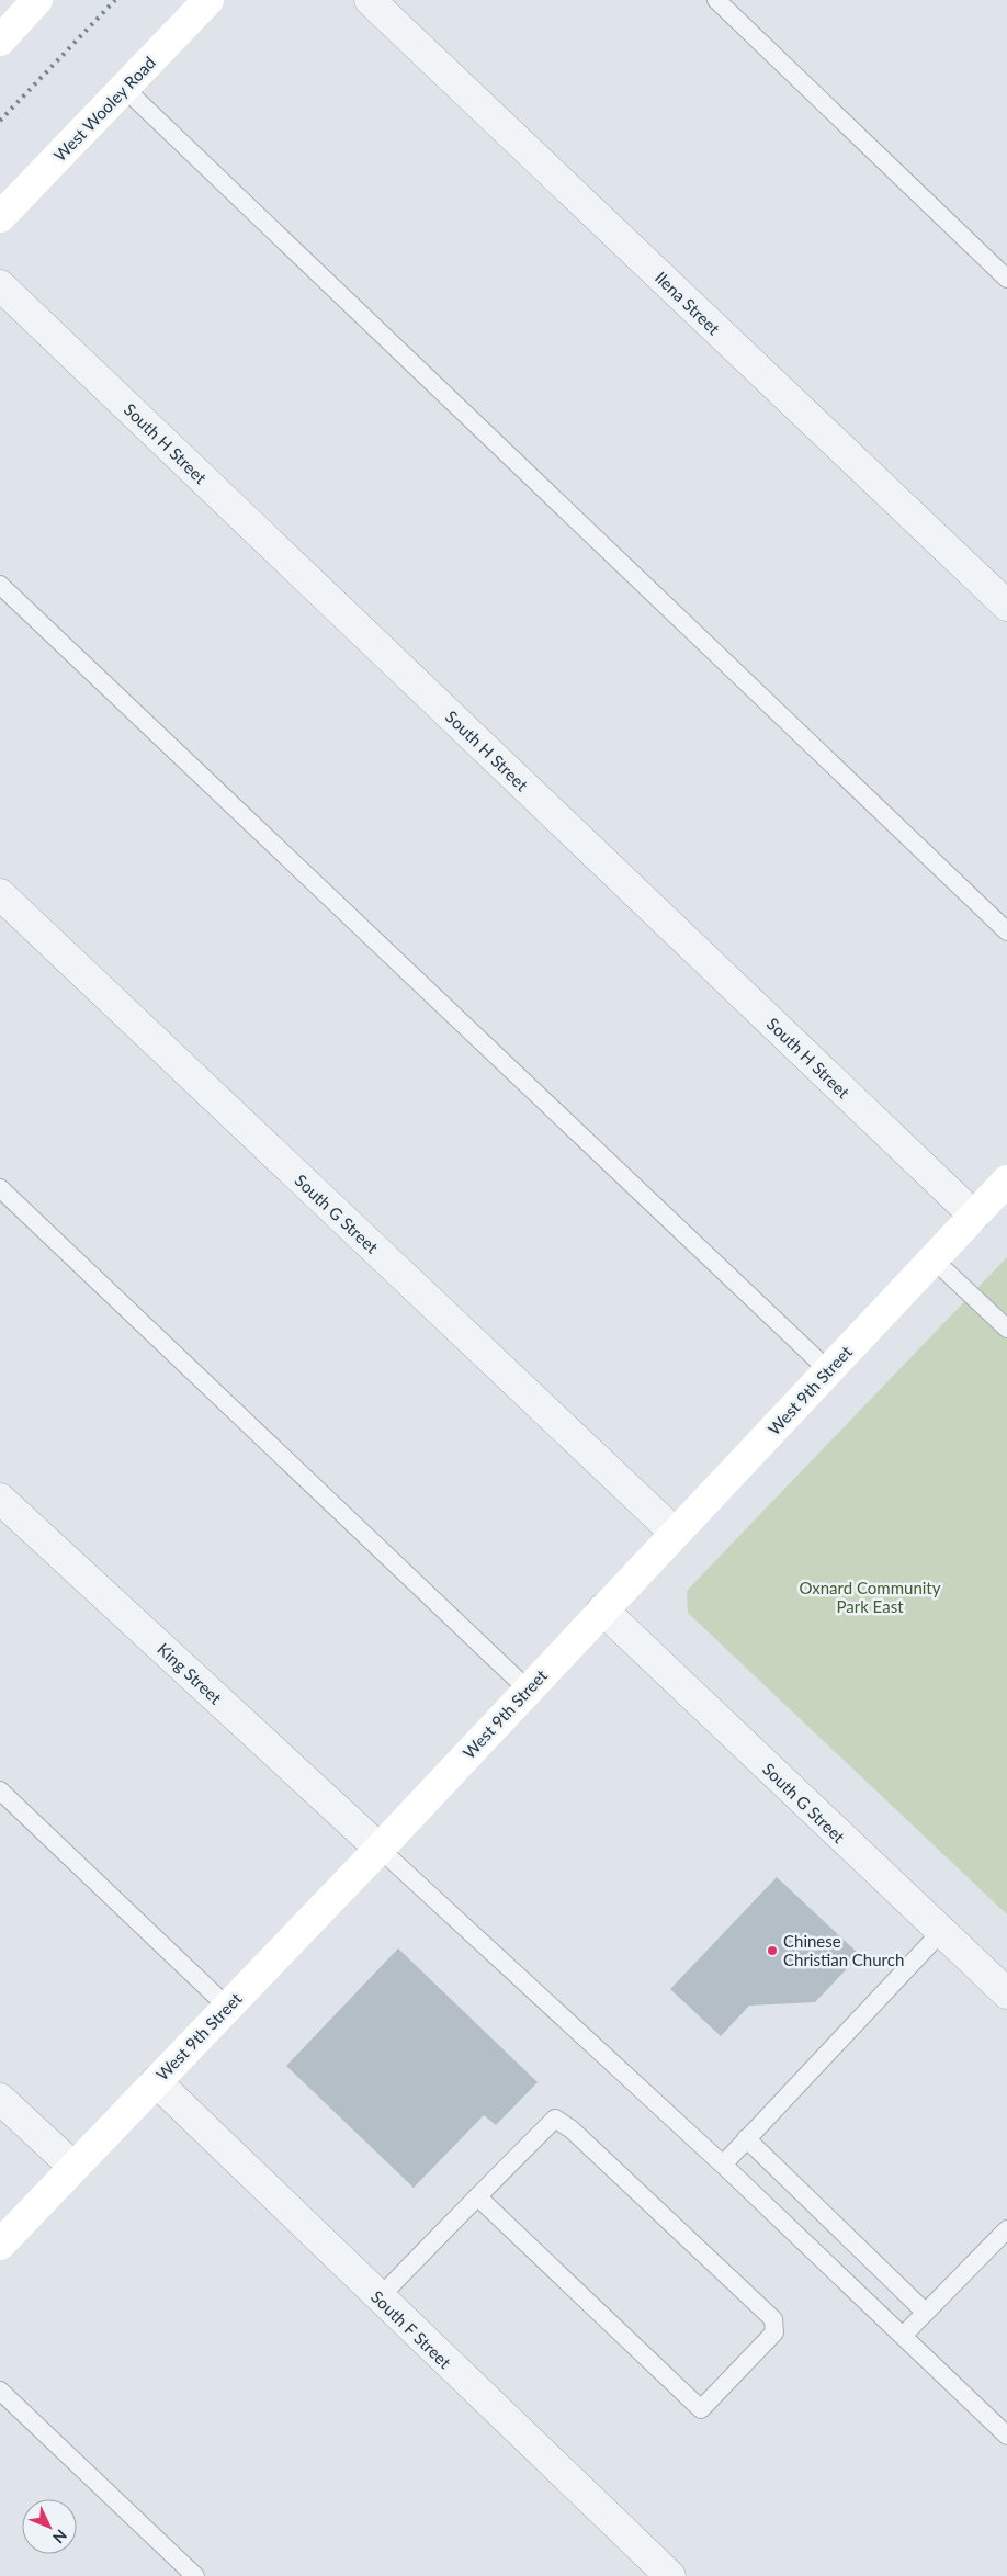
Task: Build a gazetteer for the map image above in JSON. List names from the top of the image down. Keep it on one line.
{"streets":{"street":["West Wooley Road","Ilena Street","South H Street","South G Street","West 9th Street","King Street","South F Street"]},"crossings":[["South H Street","West 9th Street"],["South G Street","West 9th Street"],["West 9th Street","King Street"],["West 9th Street","South F Street"]],"parks":["Oxnard Community Park East"],"places":["Chinese Christian Church"],"north":"bottom right"}
